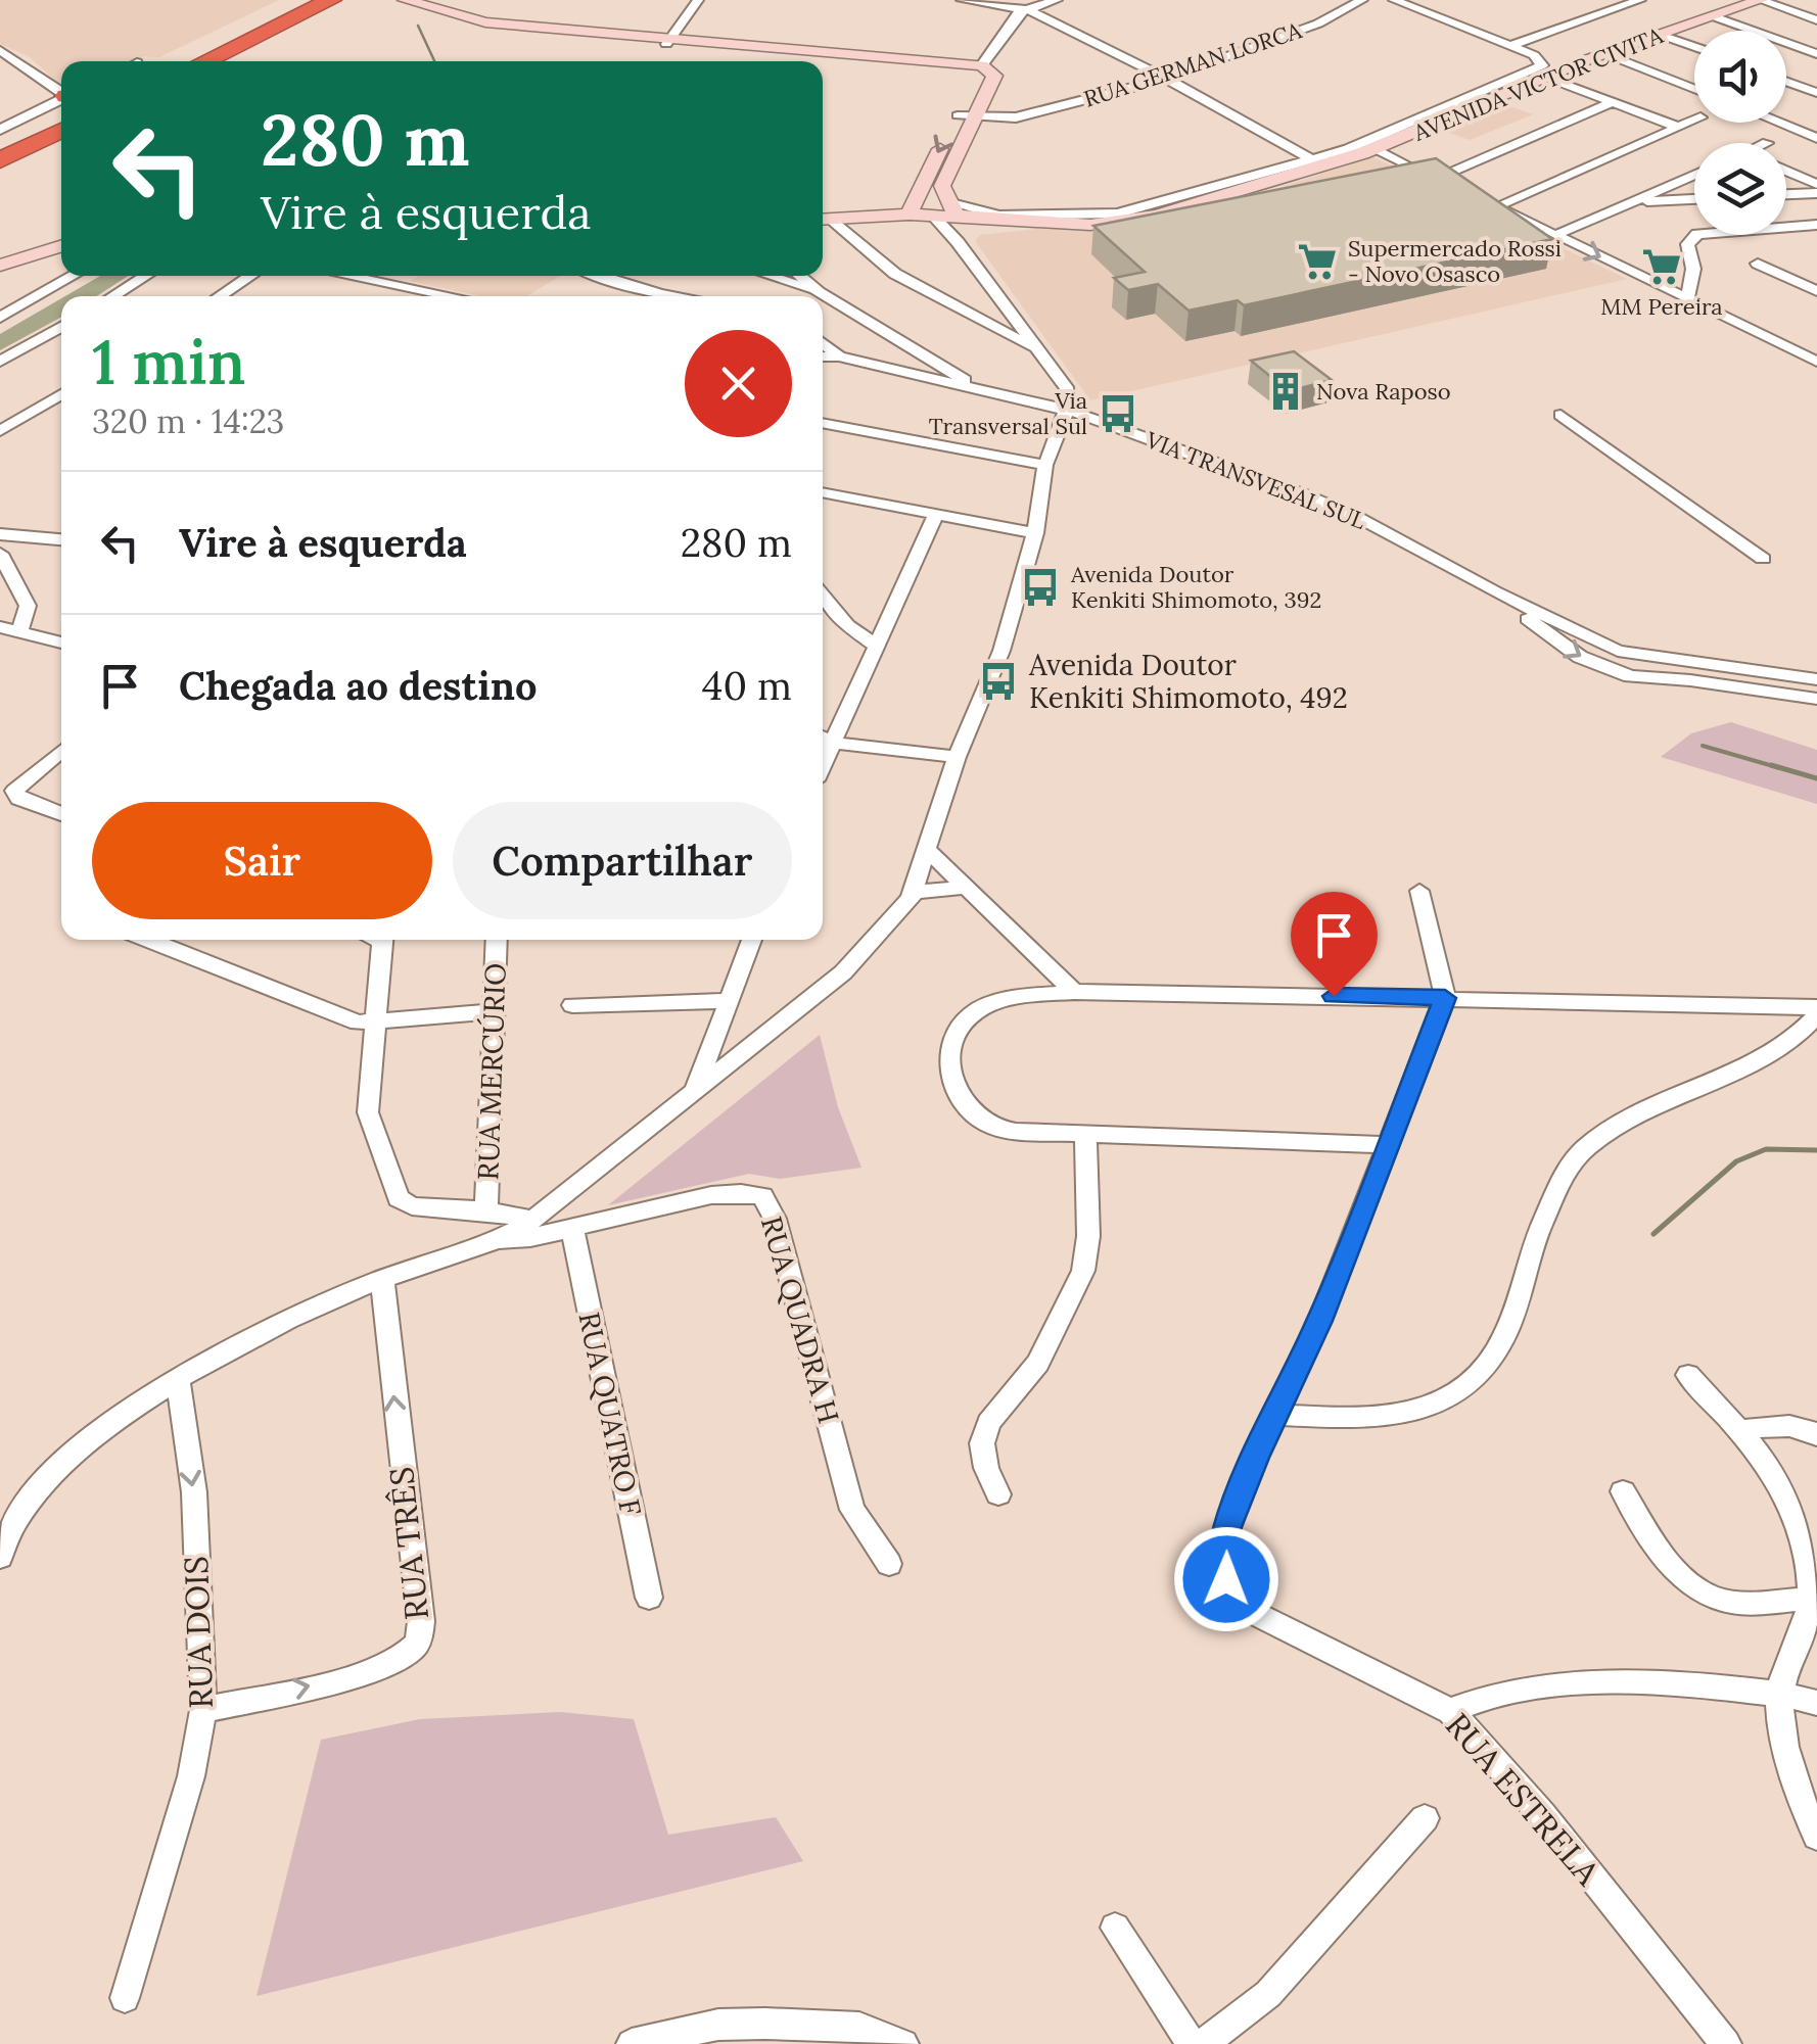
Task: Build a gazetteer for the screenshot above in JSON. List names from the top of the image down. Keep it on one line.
{"streets":{"street":["RUA GERMAN LORCA","AVENIDA VICTOR CIVITA","VIA TRANSVESAL SUL","RUA MERCÚRIO","RUA QUADRA H","RUA QUATRO F","RUA TRÊS","RUA DOIS","RUA ESTRELA"]},"crossings":[["RUA QUADRA H","RUA QUATRO F"],["RUA TRÊS","RUA DOIS"]],"one_way":["RUA DOIS"],"places":{"supermarket":["Supermercado Rossi - Novo Osasco","MM Pereira"],"building":["Nova Raposo"],"bus stop":["Via Transversal Sul","Avenida Doutor Kenkiti Shimomoto, 392","Avenida Doutor Kenkiti Shimomoto, 492"]},"page":{"turn":["280 m","Vire à esquerda"],"heading":["1 min","320 m · 14:23"],"list":[{"name":"Vire à esquerda","value":"280 m"},{"name":"Chegada ao destino","value":"40 m"}],"buttons":["Sair","Compartilhar"]}}
